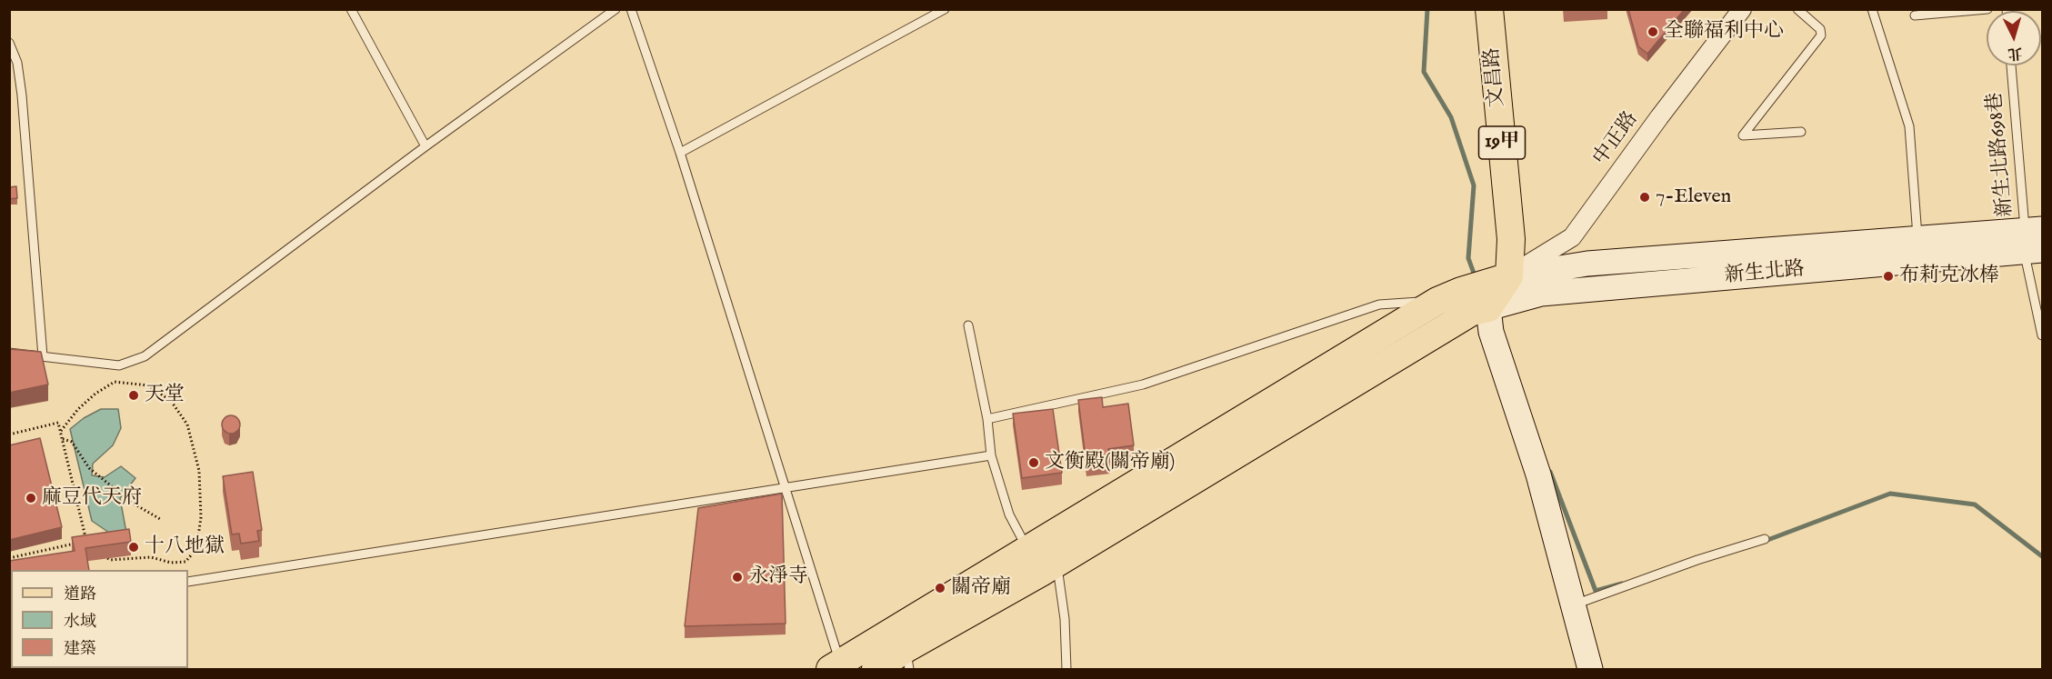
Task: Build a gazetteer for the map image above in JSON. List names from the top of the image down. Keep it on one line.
{"streets":{"main road":["文昌路","19甲","新生北路"],"street":["中正路"],"lane":["新生北路698巷"]},"crossings":[["文昌路","中正路"],["文昌路","新生北路"],["中正路","新生北路"],["新生北路698巷","新生北路"]],"places":["全聯福利中心","7-Eleven","布莉克冰棒","天堂","文衡殿(關帝廟)","麻豆代天府","十八地獄","永淨寺","關帝廟"],"legend":["道路","水域","建築"],"north":"bottom"}
